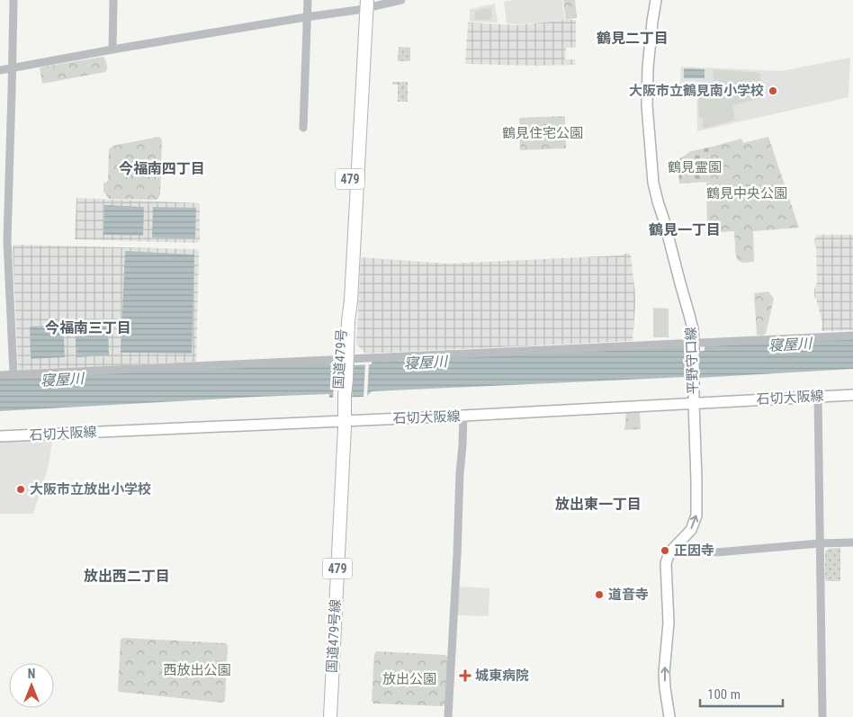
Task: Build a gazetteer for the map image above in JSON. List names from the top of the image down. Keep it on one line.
{"streets":{"highway":["479","国道479号","国道479号線"],"main road":["平野守口線","石切大阪線"]},"crossings":[["国道479号","石切大阪線"],["国道479号","国道479号線"],["平野守口線","石切大阪線"],["石切大阪線","国道479号線"]],"one_way":["平野守口線"],"districts":["鶴見二丁目","今福南四丁目","鶴見一丁目","今福南三丁目","放出東一丁目","放出西二丁目"],"water":["寝屋川"],"parks":["鶴見住宅公園","鶴見霊園","鶴見中央公園","西放出公園","放出公園"],"places":{"other":["大阪市立鶴見南小学校","大阪市立放出小学校","正因寺","道音寺"],"health":["城東病院"]},"scale_bar":"100 m","north":"top"}
